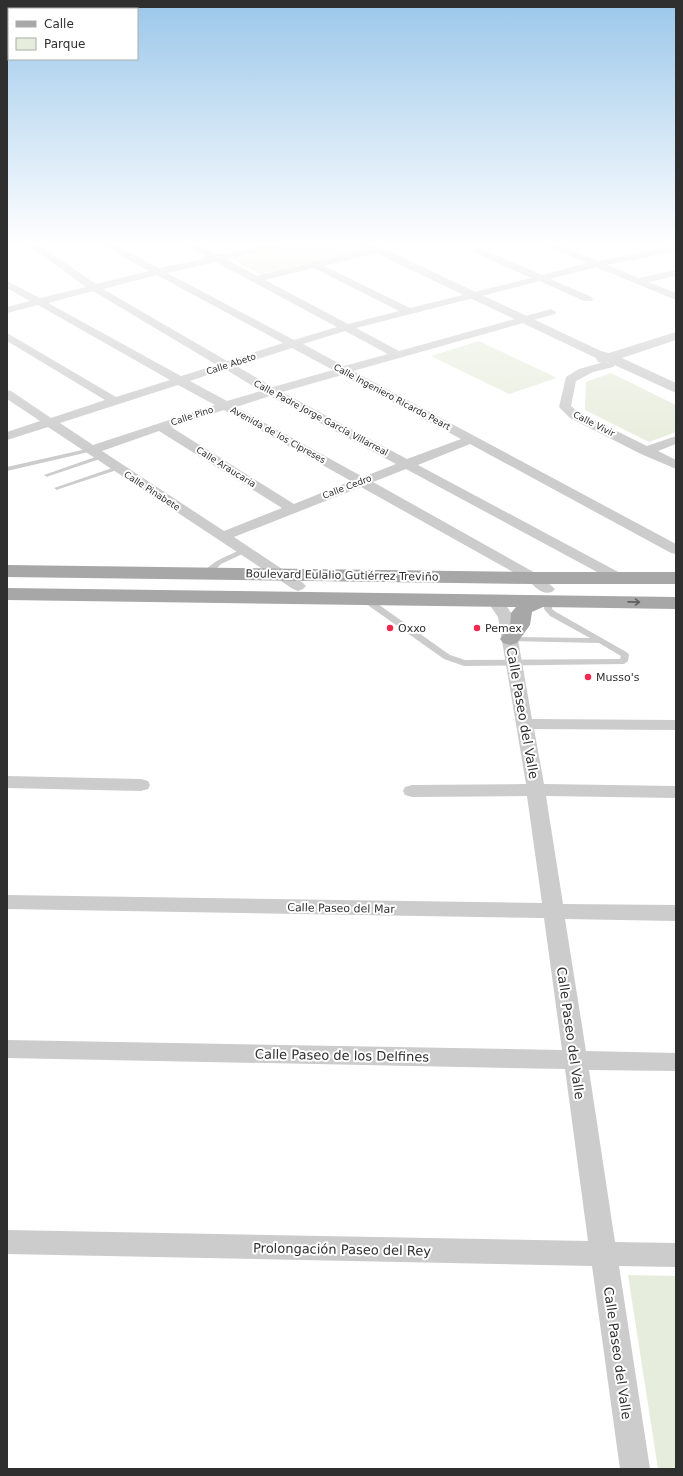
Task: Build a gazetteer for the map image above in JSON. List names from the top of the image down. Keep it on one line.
{"streets":{"main road":["Boulevard Eulalio Gutiérrez Treviño"],"street":["Calle Abeto","Calle Ingeniero Ricardo Peart","Calle Pino","Calle Padre Jorge García Villarreal","Calle Vivir","Avenida de los Cipreses","Calle Araucaria","Calle Cedro","Calle Pinabete","Calle Paseo del Valle","Calle Paseo del Mar","Calle Paseo de los Delfines","Prolongación Paseo del Rey"]},"crossings":[["Calle Abeto","Calle Ingeniero Ricardo Peart"],["Calle Abeto","Calle Padre Jorge García Villarreal"],["Calle Abeto","Avenida de los Cipreses"],["Calle Abeto","Calle Pinabete"],["Calle Ingeniero Ricardo Peart","Calle Pino"],["Calle Ingeniero Ricardo Peart","Calle Cedro"],["Calle Pino","Calle Padre Jorge García Villarreal"],["Calle Pino","Avenida de los Cipreses"],["Calle Pino","Calle Araucaria"],["Calle Pino","Calle Pinabete"],["Calle Padre Jorge García Villarreal","Calle Cedro"],["Calle Padre Jorge García Villarreal","Boulevard Eulalio Gutiérrez Treviño"],["Avenida de los Cipreses","Calle Cedro"],["Avenida de los Cipreses","Boulevard Eulalio Gutiérrez Treviño"],["Calle Araucaria","Calle Cedro"],["Calle Cedro","Calle Pinabete"],["Calle Pinabete","Boulevard Eulalio Gutiérrez Treviño"],["Boulevard Eulalio Gutiérrez Treviño","Calle Paseo del Valle"],["Calle Paseo del Valle","Calle Paseo del Mar"],["Calle Paseo del Valle","Calle Paseo de los Delfines"],["Calle Paseo del Valle","Prolongación Paseo del Rey"]],"places":["Oxxo","Pemex","Musso's"],"legend":["Calle","Parque"]}
